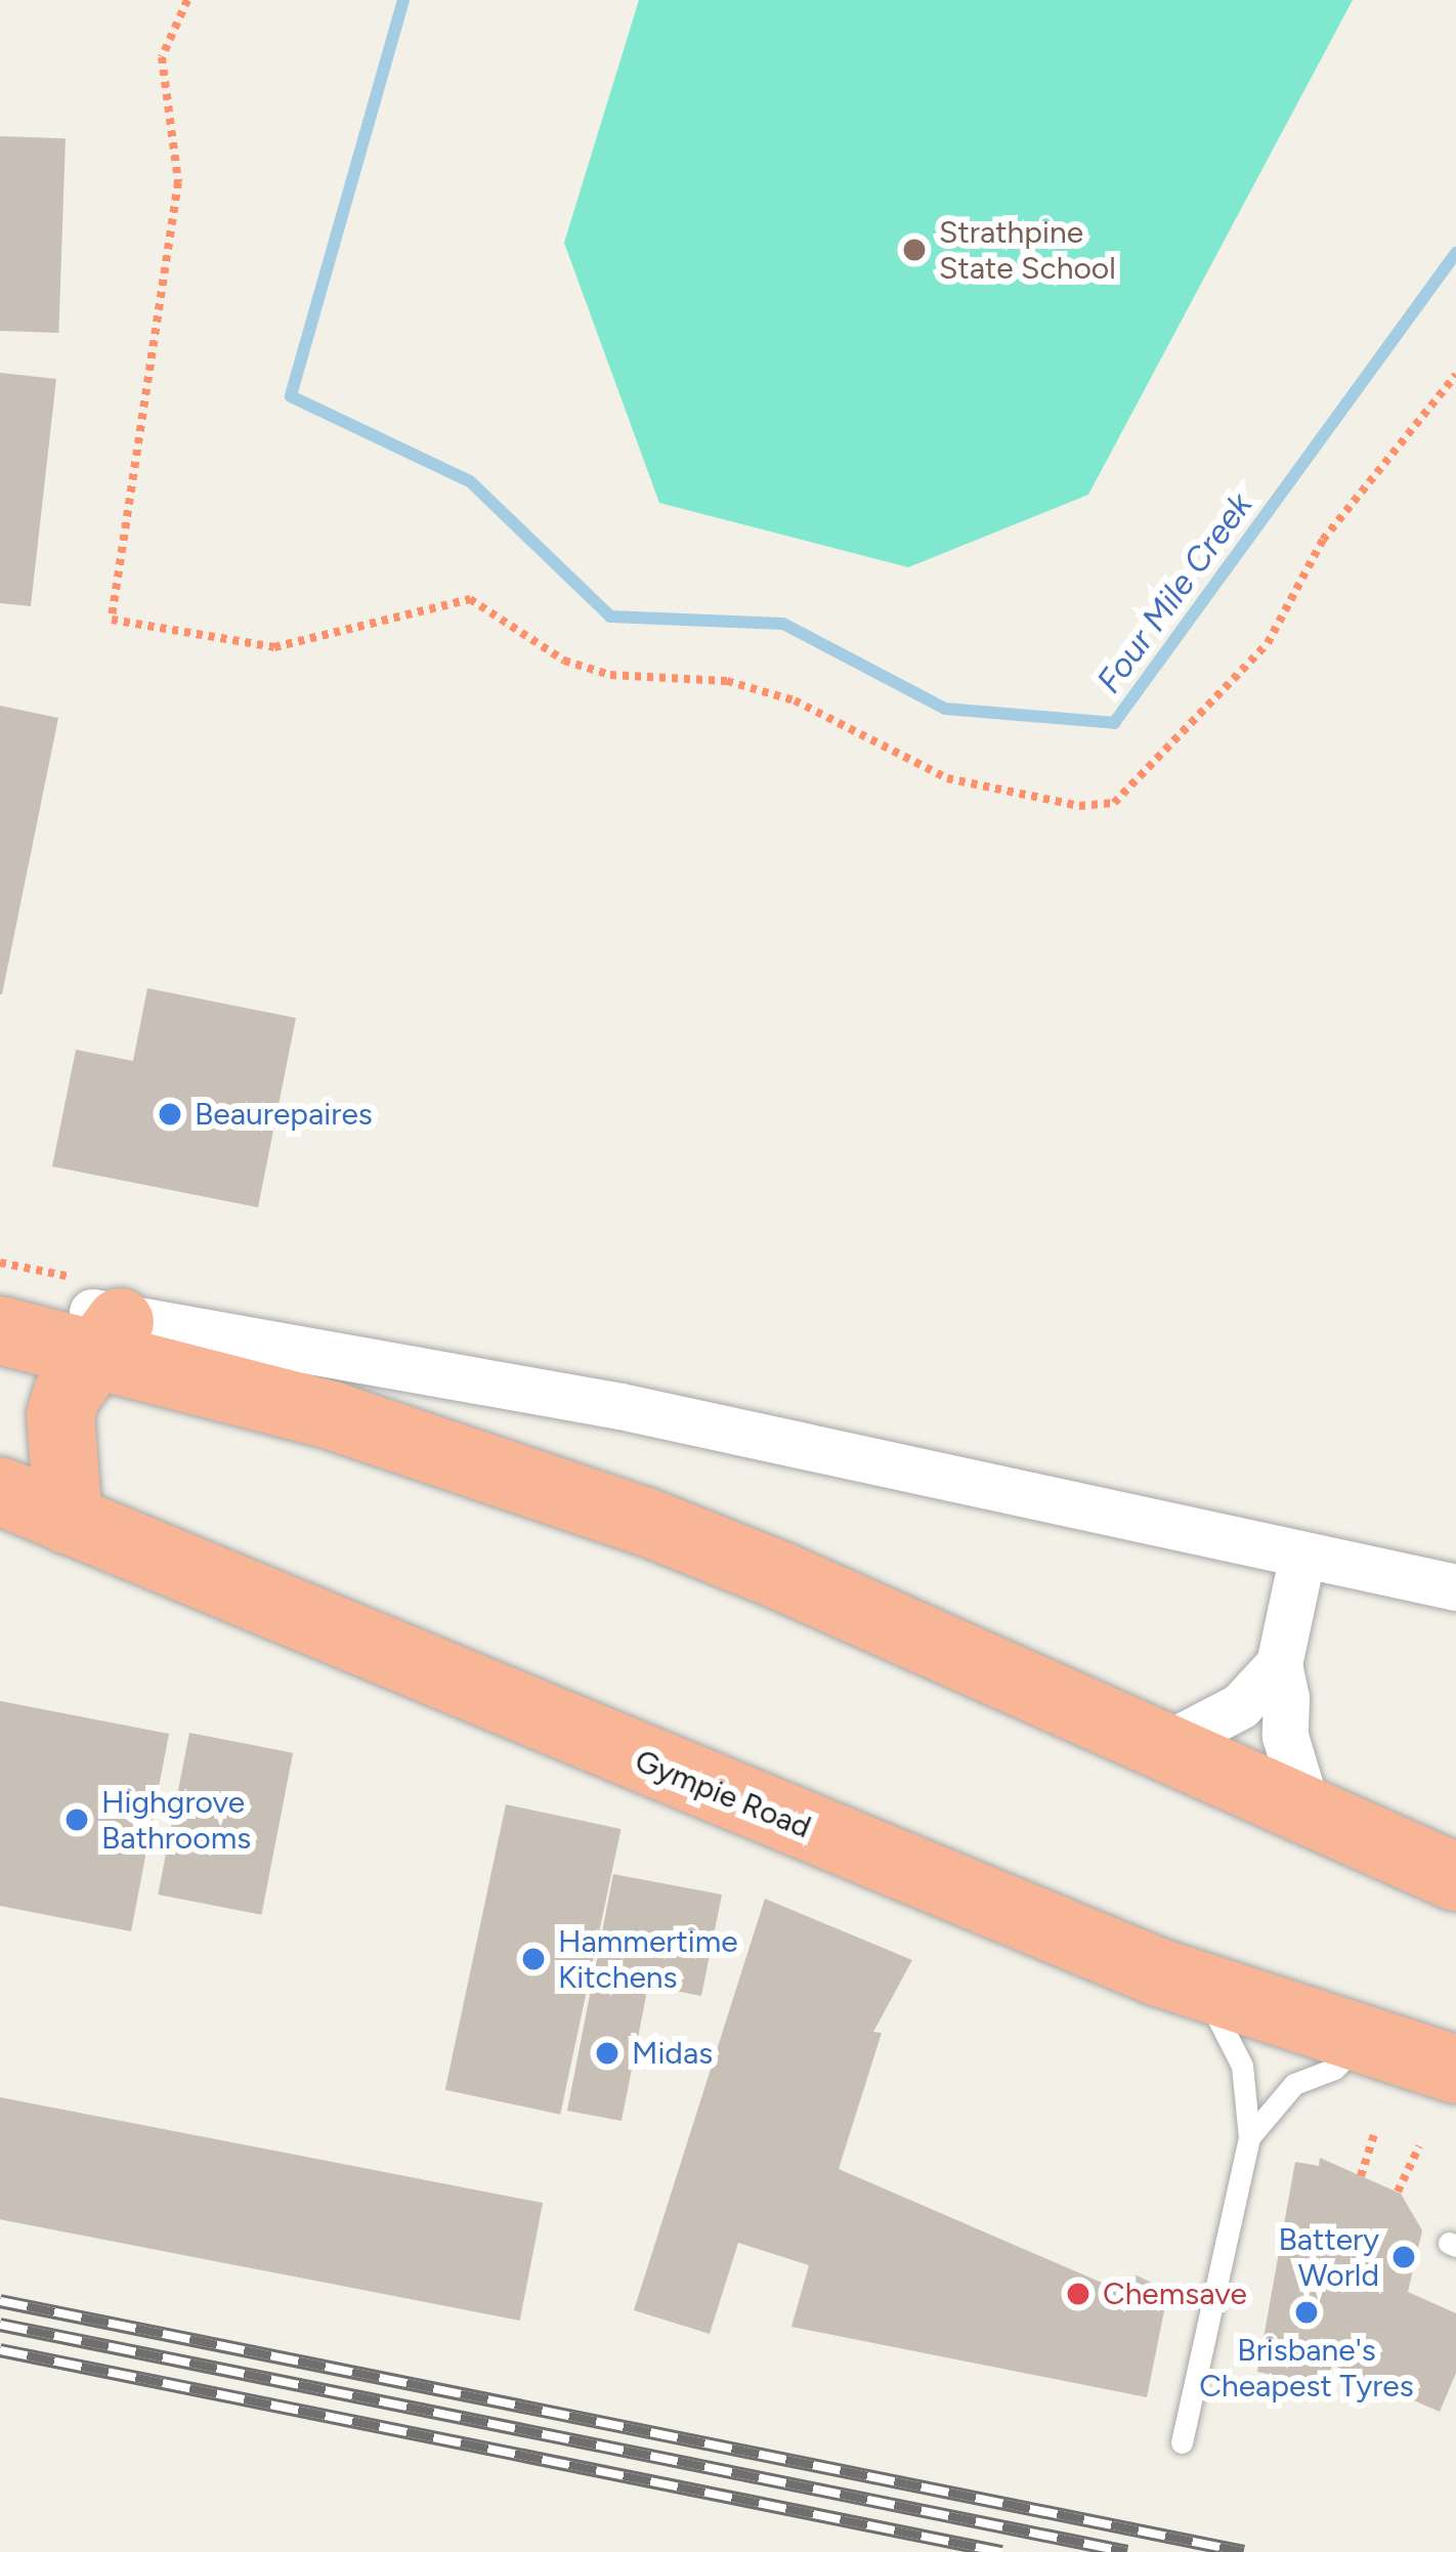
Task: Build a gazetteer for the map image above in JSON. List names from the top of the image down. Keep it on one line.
{"streets":{"highway":["Gympie Road"]},"water":["Four Mile Creek"],"places":["Strathpine State School","Beaurepaires","Highgrove Bathrooms","Hammertime Kitchens","Midas","Battery World","Chemsave","Brisbane's Cheapest Tyres"]}
